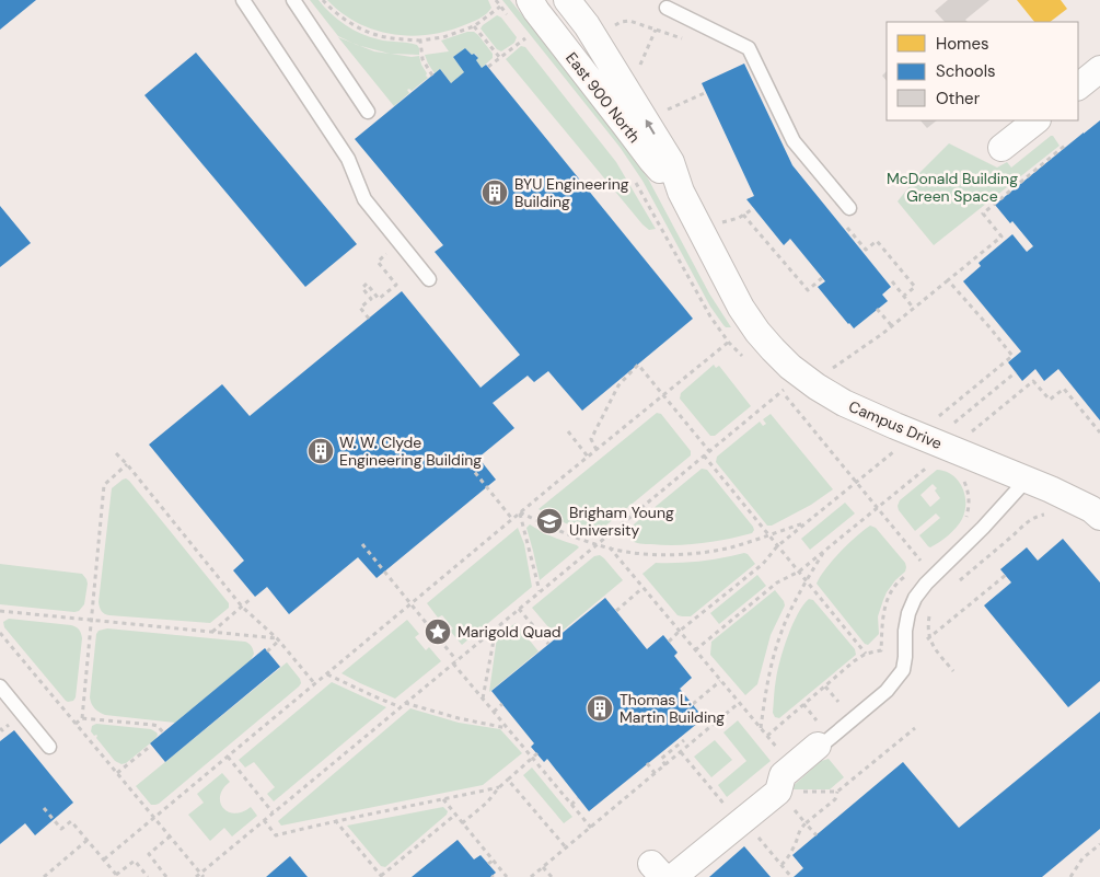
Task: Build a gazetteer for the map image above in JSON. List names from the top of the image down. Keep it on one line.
{"streets":{"street":["East 900 North","Campus Drive"]},"crossings":[["East 900 North","Campus Drive"]],"parks":["McDonald Building Green Space"],"places":{"building":["BYU Engineering Building","W. W. Clyde Engineering Building","Thomas L. Martin Building"],"school or university":["Brigham Young University"],"place":["Marigold Quad"]},"legend":["Homes","Schools","Other"]}
